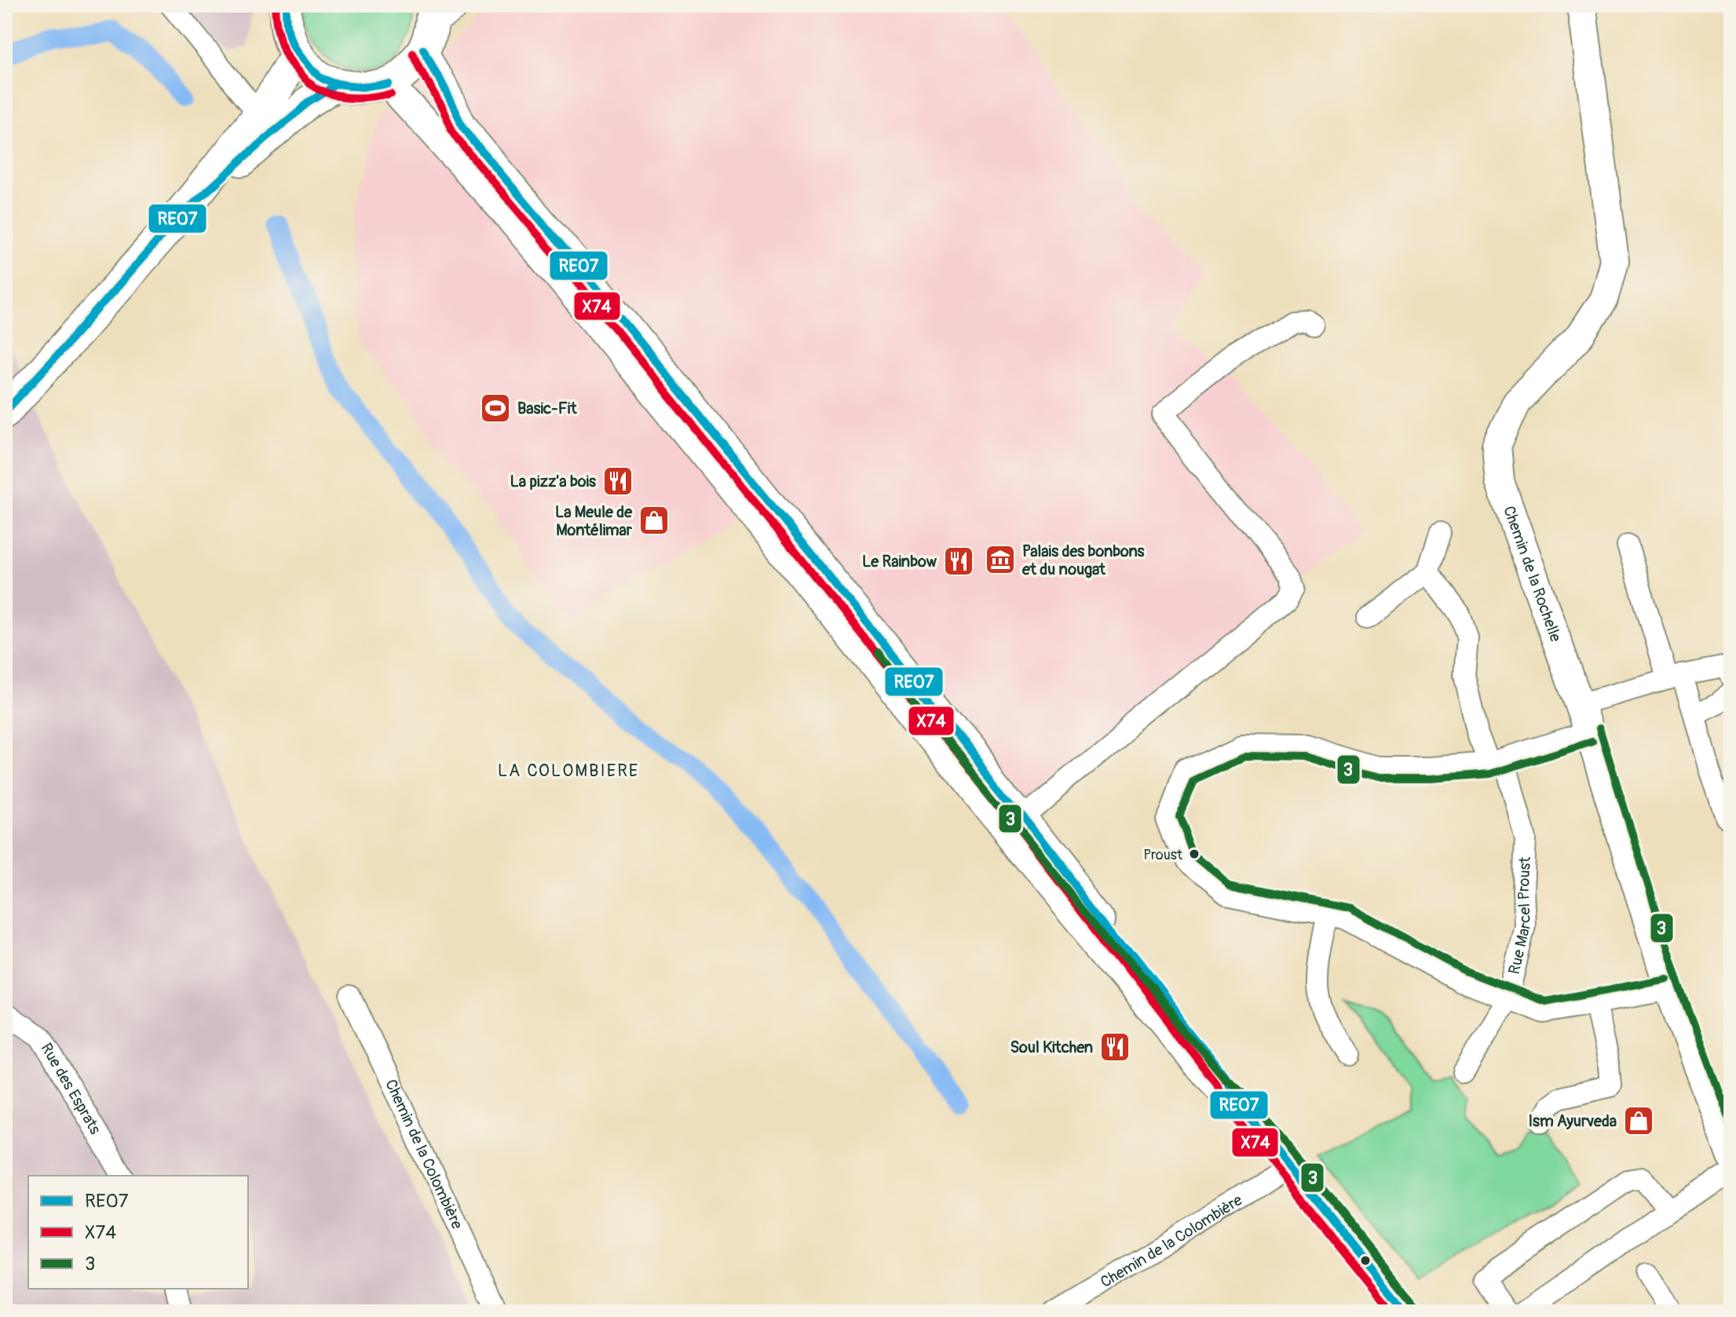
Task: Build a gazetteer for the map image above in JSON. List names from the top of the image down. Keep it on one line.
{"streets":{"main road":["Chemin de la Rochelle"],"street":["Rue Marcel Proust","Rue des Esprats","Chemin de la Colombière"]},"crossings":[["Chemin de la Rochelle","Rue Marcel Proust"]],"districts":["LA COLOMBIERE"],"places":{"sports":["Basic-Fit"],"restaurant":["La pizz'a bois","Le Rainbow","Soul Kitchen"],"shop":["La Meule de Montélimar","Ism Ayurveda"],"museum":["Palais des bonbons et du nougat"],"other":["Proust"]},"lines":["transit line RE07","transit line X74","transit line 3"],"legend":["RE07","X74","3"]}
